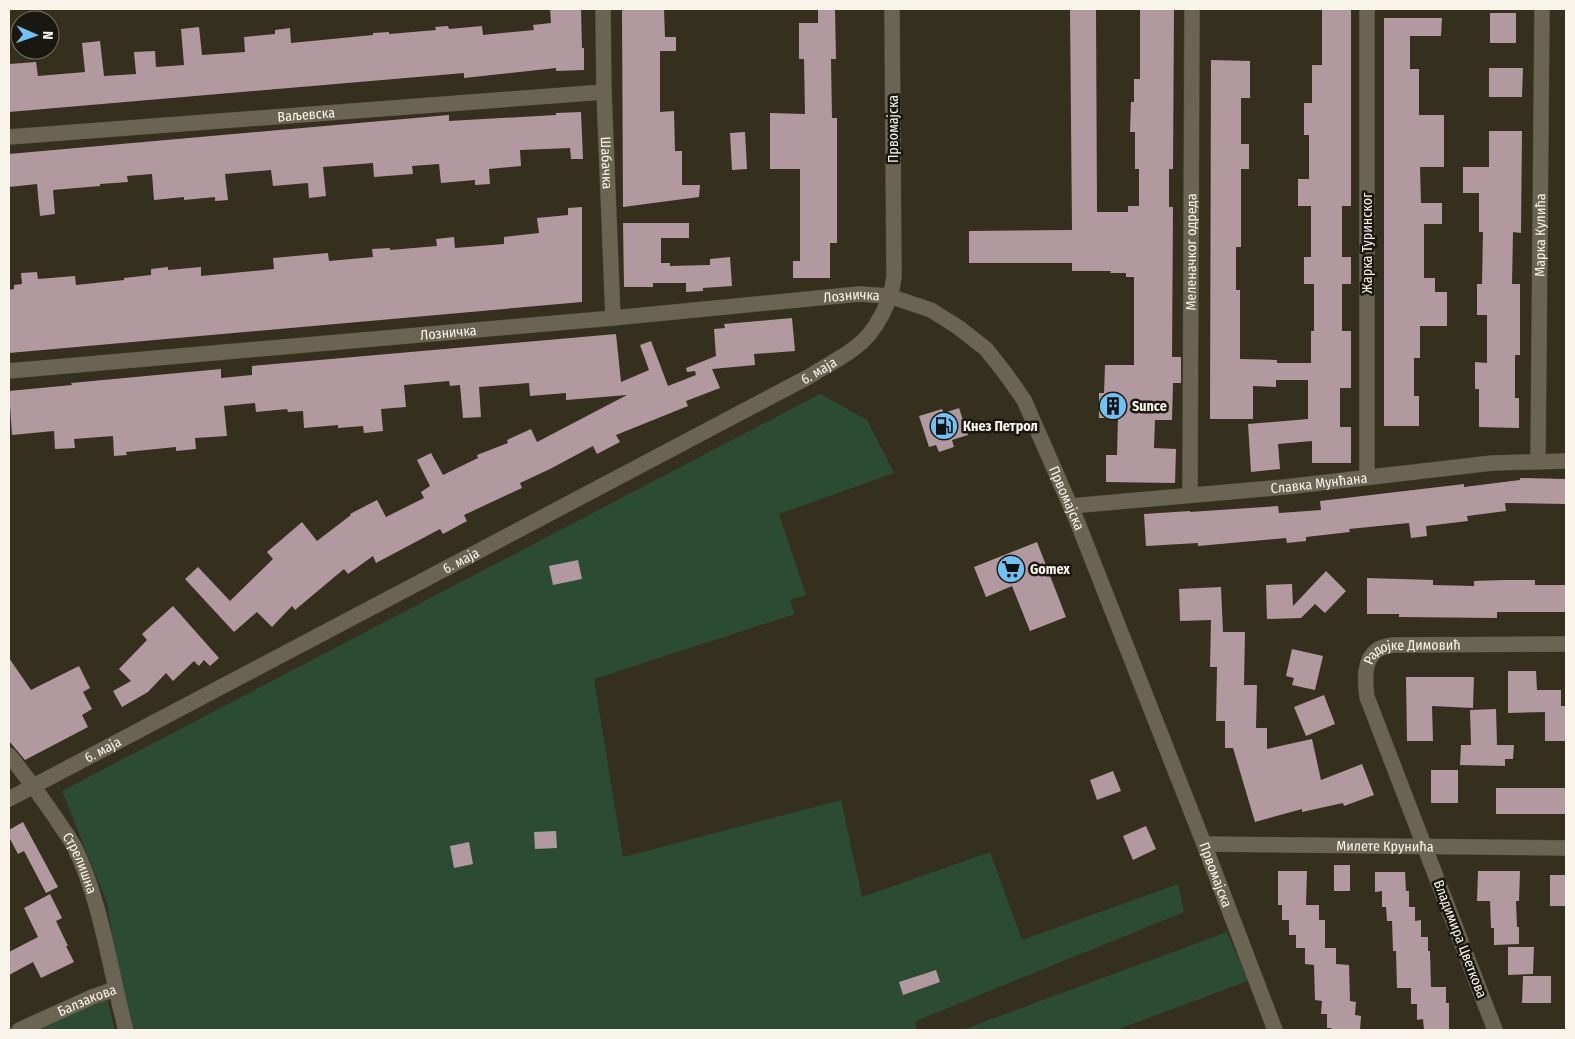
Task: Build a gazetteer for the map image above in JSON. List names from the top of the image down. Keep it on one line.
{"streets":{"street":["Ваљевска","Првомајска","Шабачка","Марка Кулића","Жарка Туринског","Меленачког одреда","Лозничка","6. маја","Славка Мунћана","Радојке Димовић","Милете Крунића","Стрелишна","Владимира Цветкова","Балзакова"]},"crossings":[["Ваљевска","Шабачка"],["Првомајска","Лозничка"],["Првомајска","6. маја"],["Првомајска","Славка Мунћана"],["Првомајска","Милете Крунића"],["Шабачка","Лозничка"],["Марка Кулића","Славка Мунћана"],["Жарка Туринског","Славка Мунћана"],["Меленачког одреда","Славка Мунћана"],["Лозничка","6. маја"],["6. маја","Стрелишна"],["Радојке Димовић","Милете Крунића"],["Радојке Димовић","Владимира Цветкова"],["Милете Крунића","Владимира Цветкова"],["Стрелишна","Балзакова"]],"places":{"building":["Sunce"],"fuel station":["Кнез Петрол"],"supermarket":["Gomex"]},"north":"right"}
